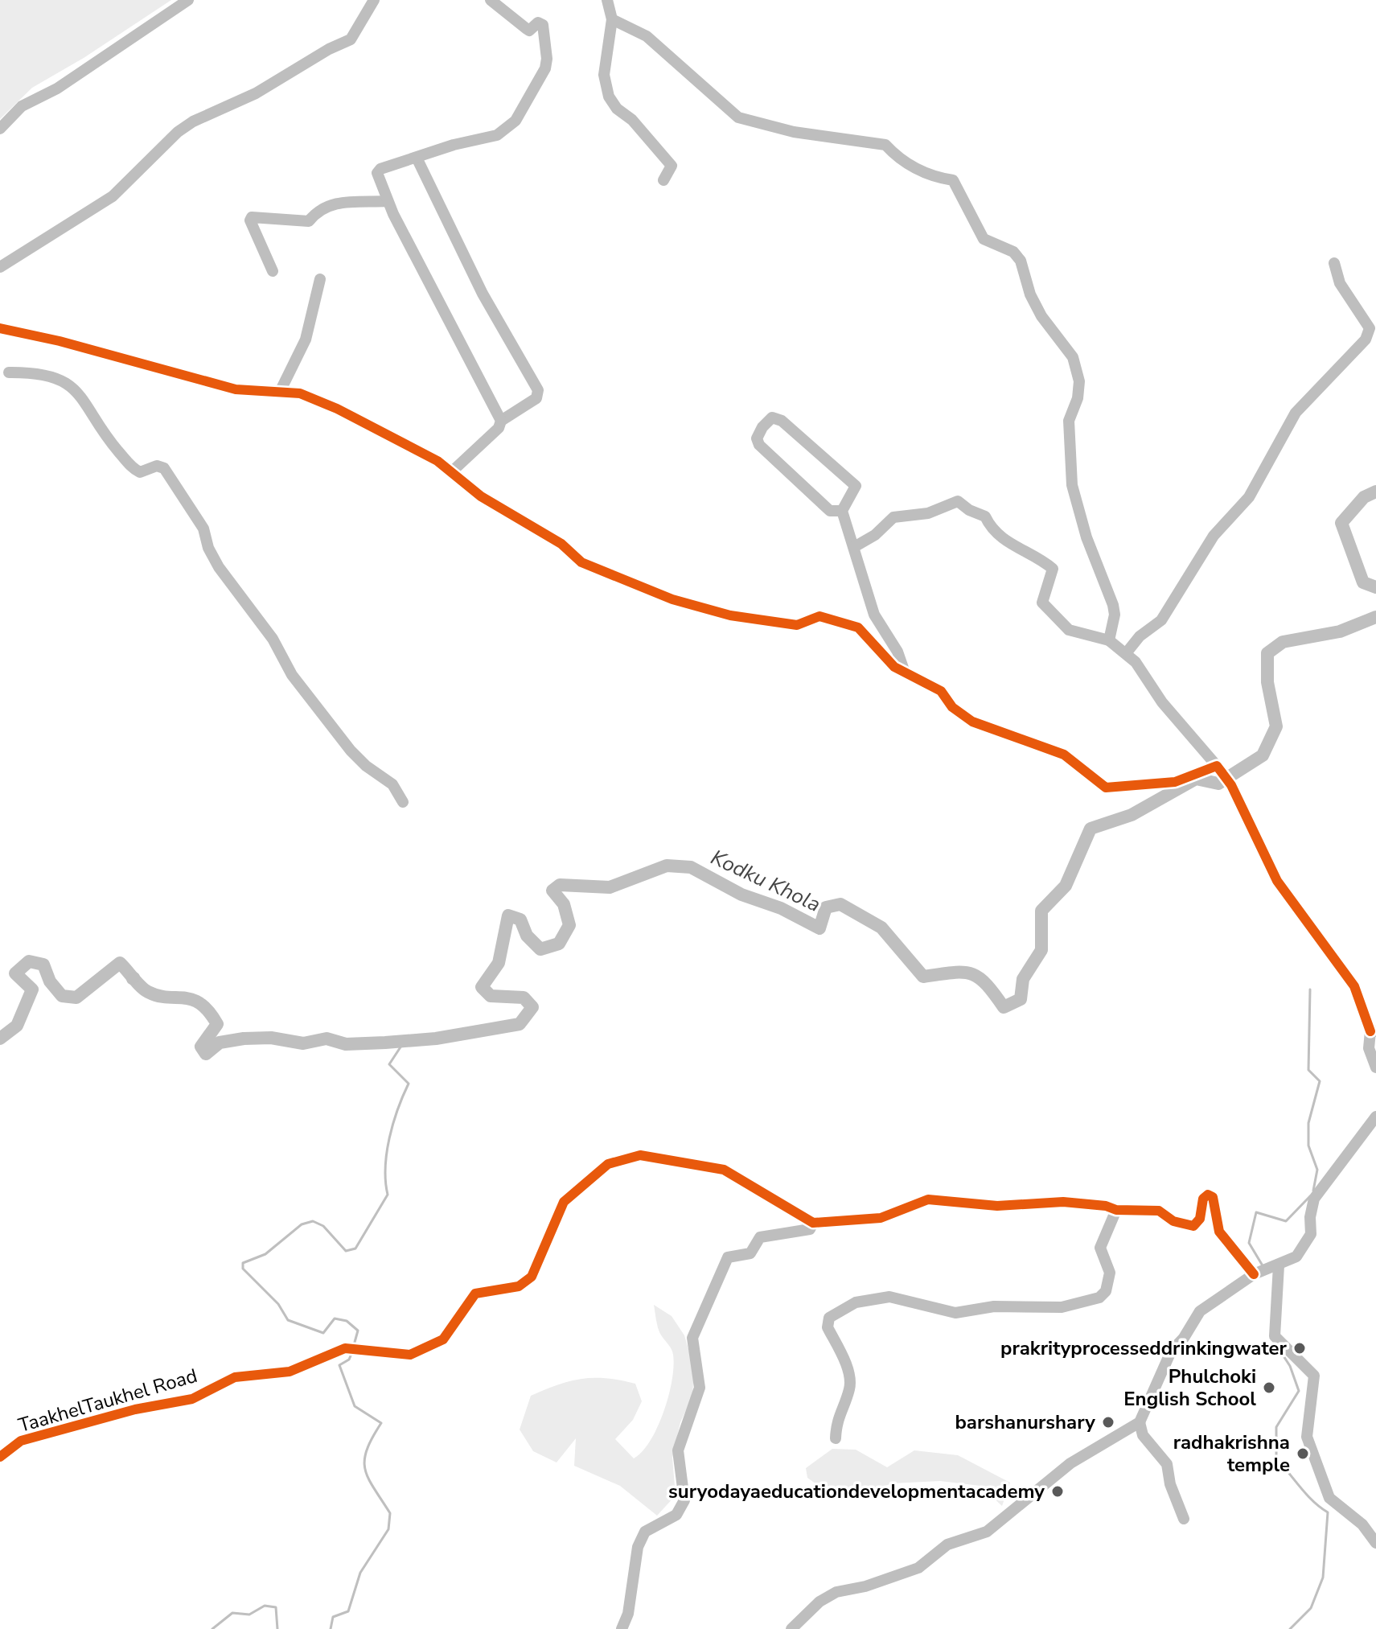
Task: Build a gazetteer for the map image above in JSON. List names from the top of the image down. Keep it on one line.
{"streets":{"street":["TaakhelTaukhel Road"]},"water":["Kodku Khola"],"places":["prakrityprocesseddrinkingwater","Phulchoki English School","barshanurshary","radhakrishna temple","suryodayaeducationdevelopmentacademy"]}
